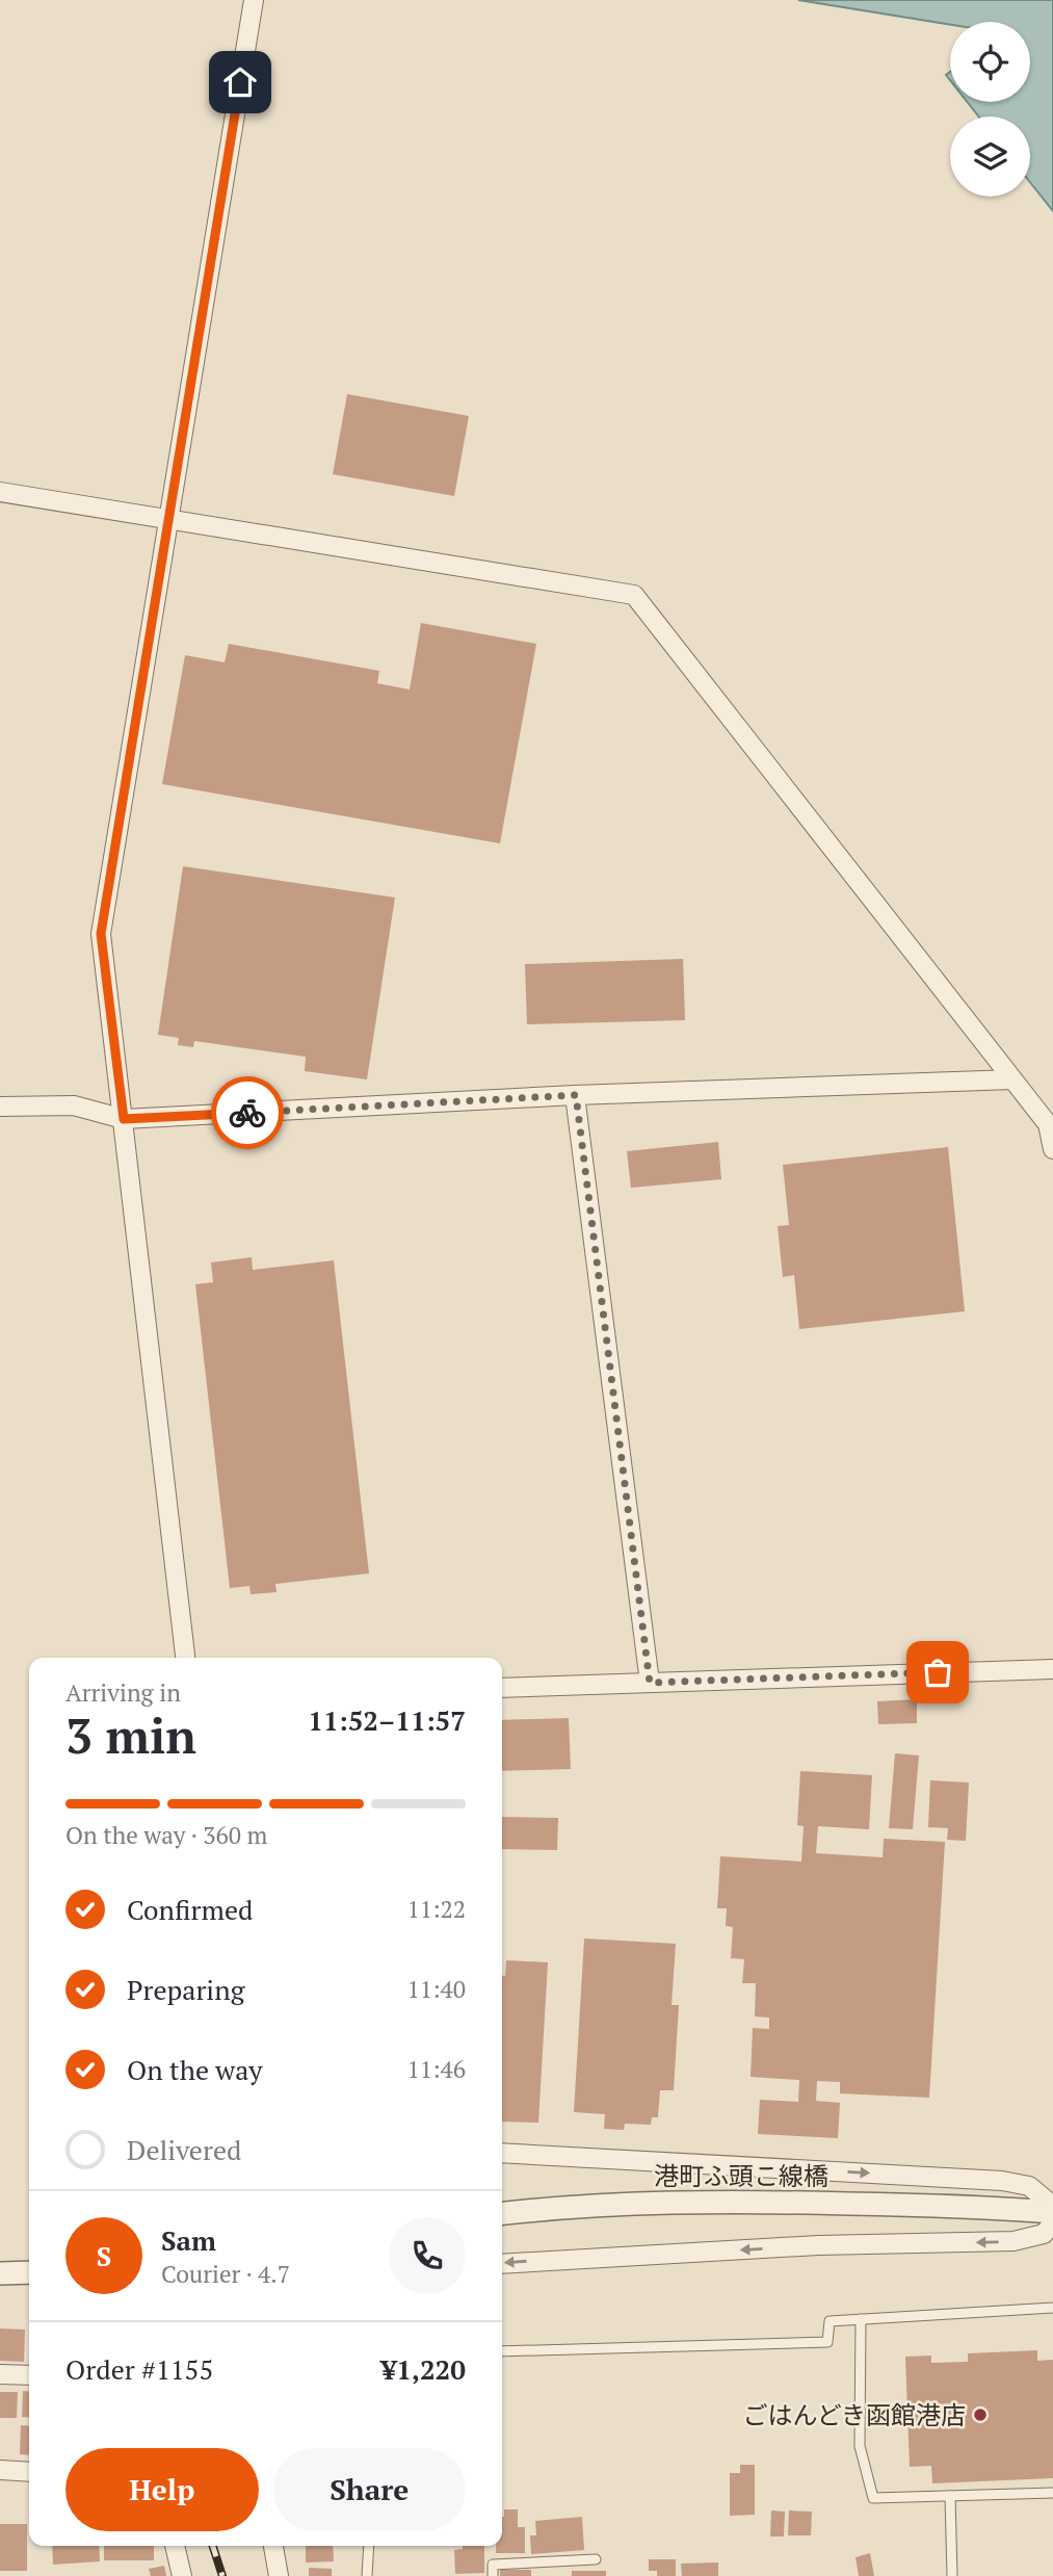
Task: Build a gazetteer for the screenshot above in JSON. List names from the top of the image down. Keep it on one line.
{"streets":{"street":["港町ふ頭こ線橋"]},"places":["ごはんどき函館港店"],"page":{"heading":["3 min","Arriving in","11:52–11:57"],"panel":["Sam","Courier · 4.7","Order #1155","¥1,220"],"bar":"On the way · 360 m","list":[["Confirmed","11:22"],["Preparing","11:40"],["On the way","11:46"],"Delivered"],"round":"S","buttons":["Help","Share"]}}
